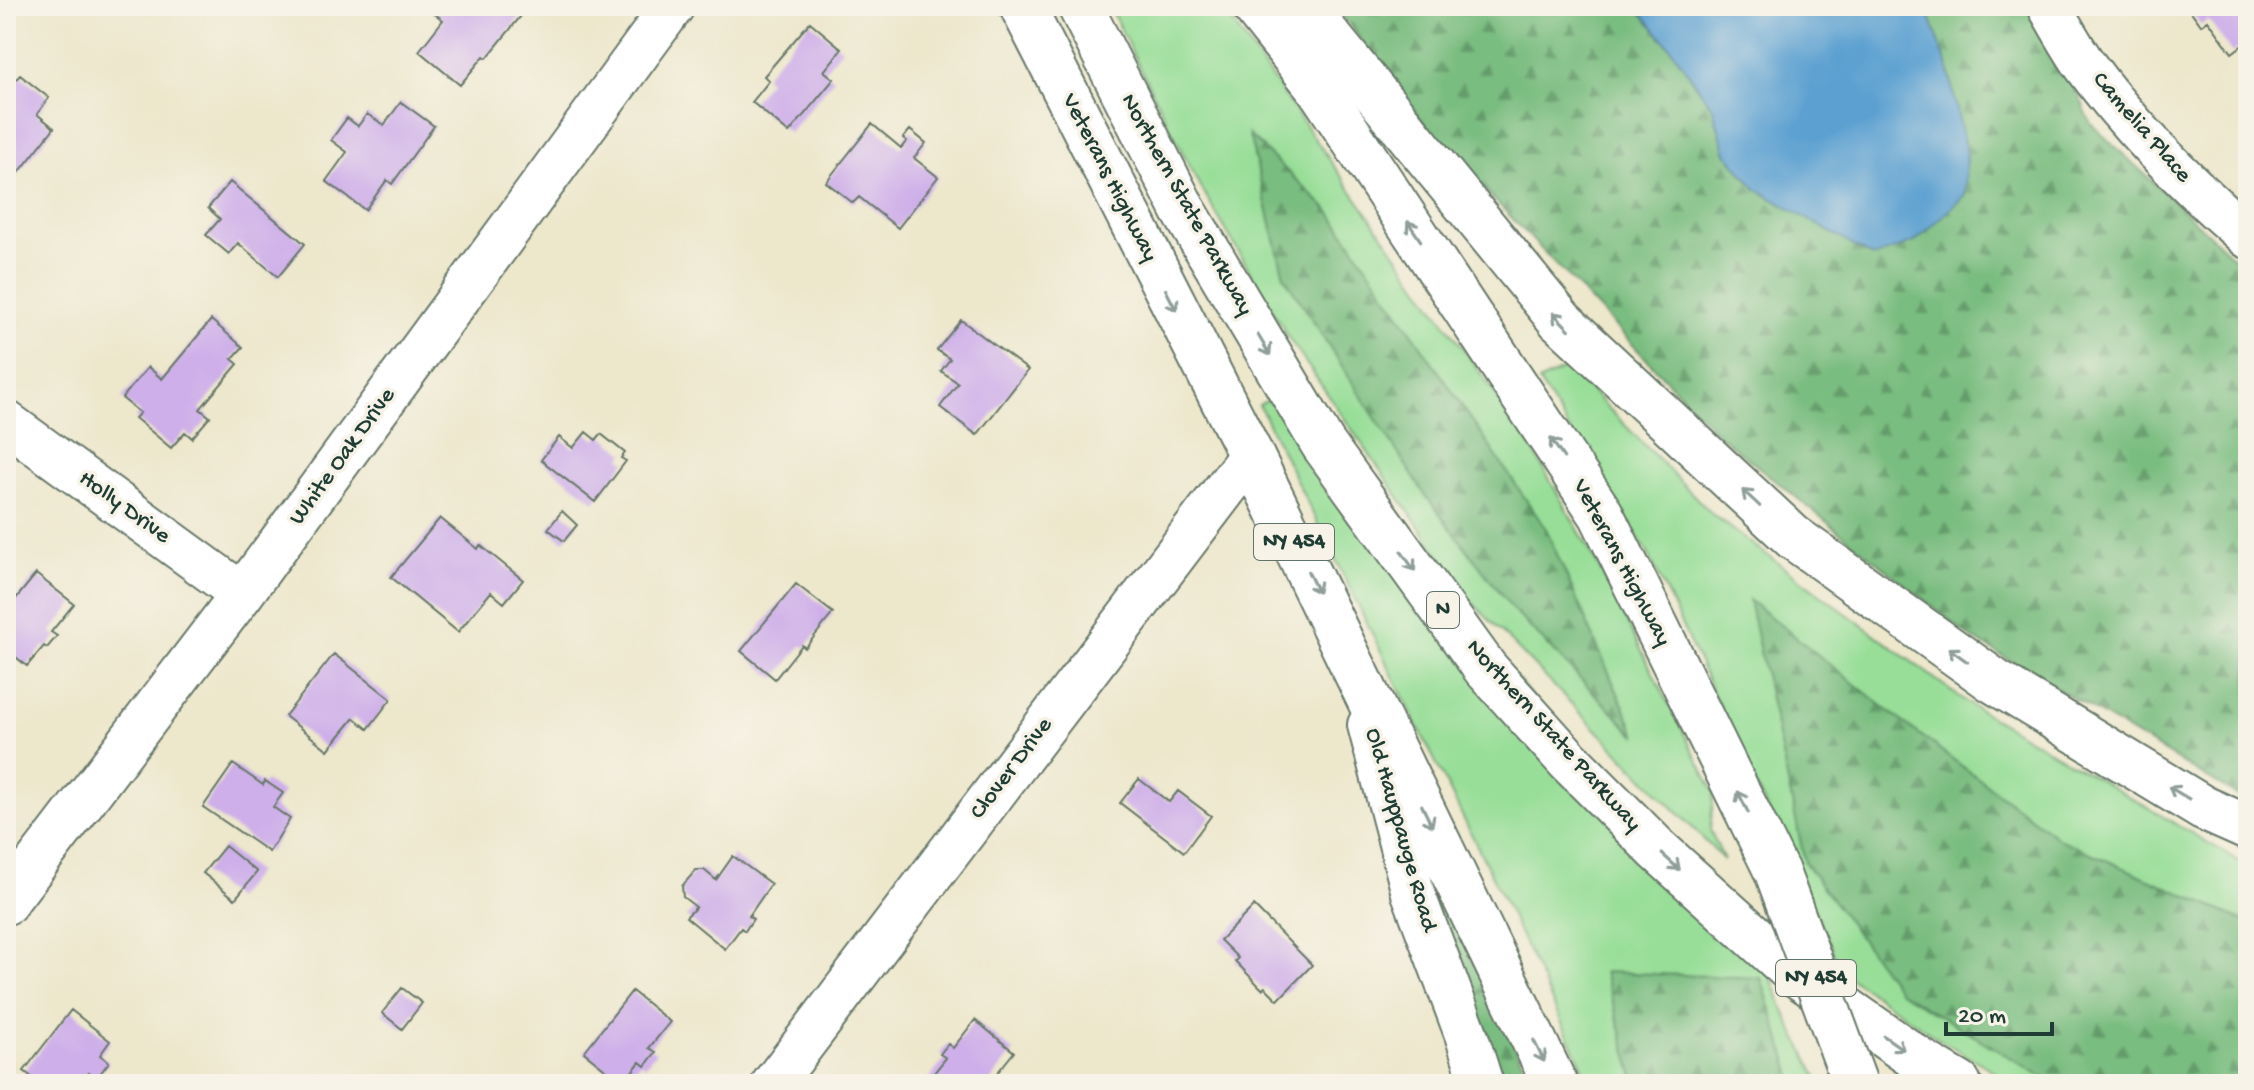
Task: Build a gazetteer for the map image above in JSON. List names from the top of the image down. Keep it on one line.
{"streets":{"main road":["Veterans Highway","Northern State Parkway","NY 454","N"],"street":["Camelia Place","White Oak Drive","Holly Drive","Clover Drive","Old Hauppauge Road"]},"crossings":[["Veterans Highway","Clover Drive"],["Veterans Highway","Old Hauppauge Road"],["White Oak Drive","Holly Drive"]],"scale_bar":"20 m"}
